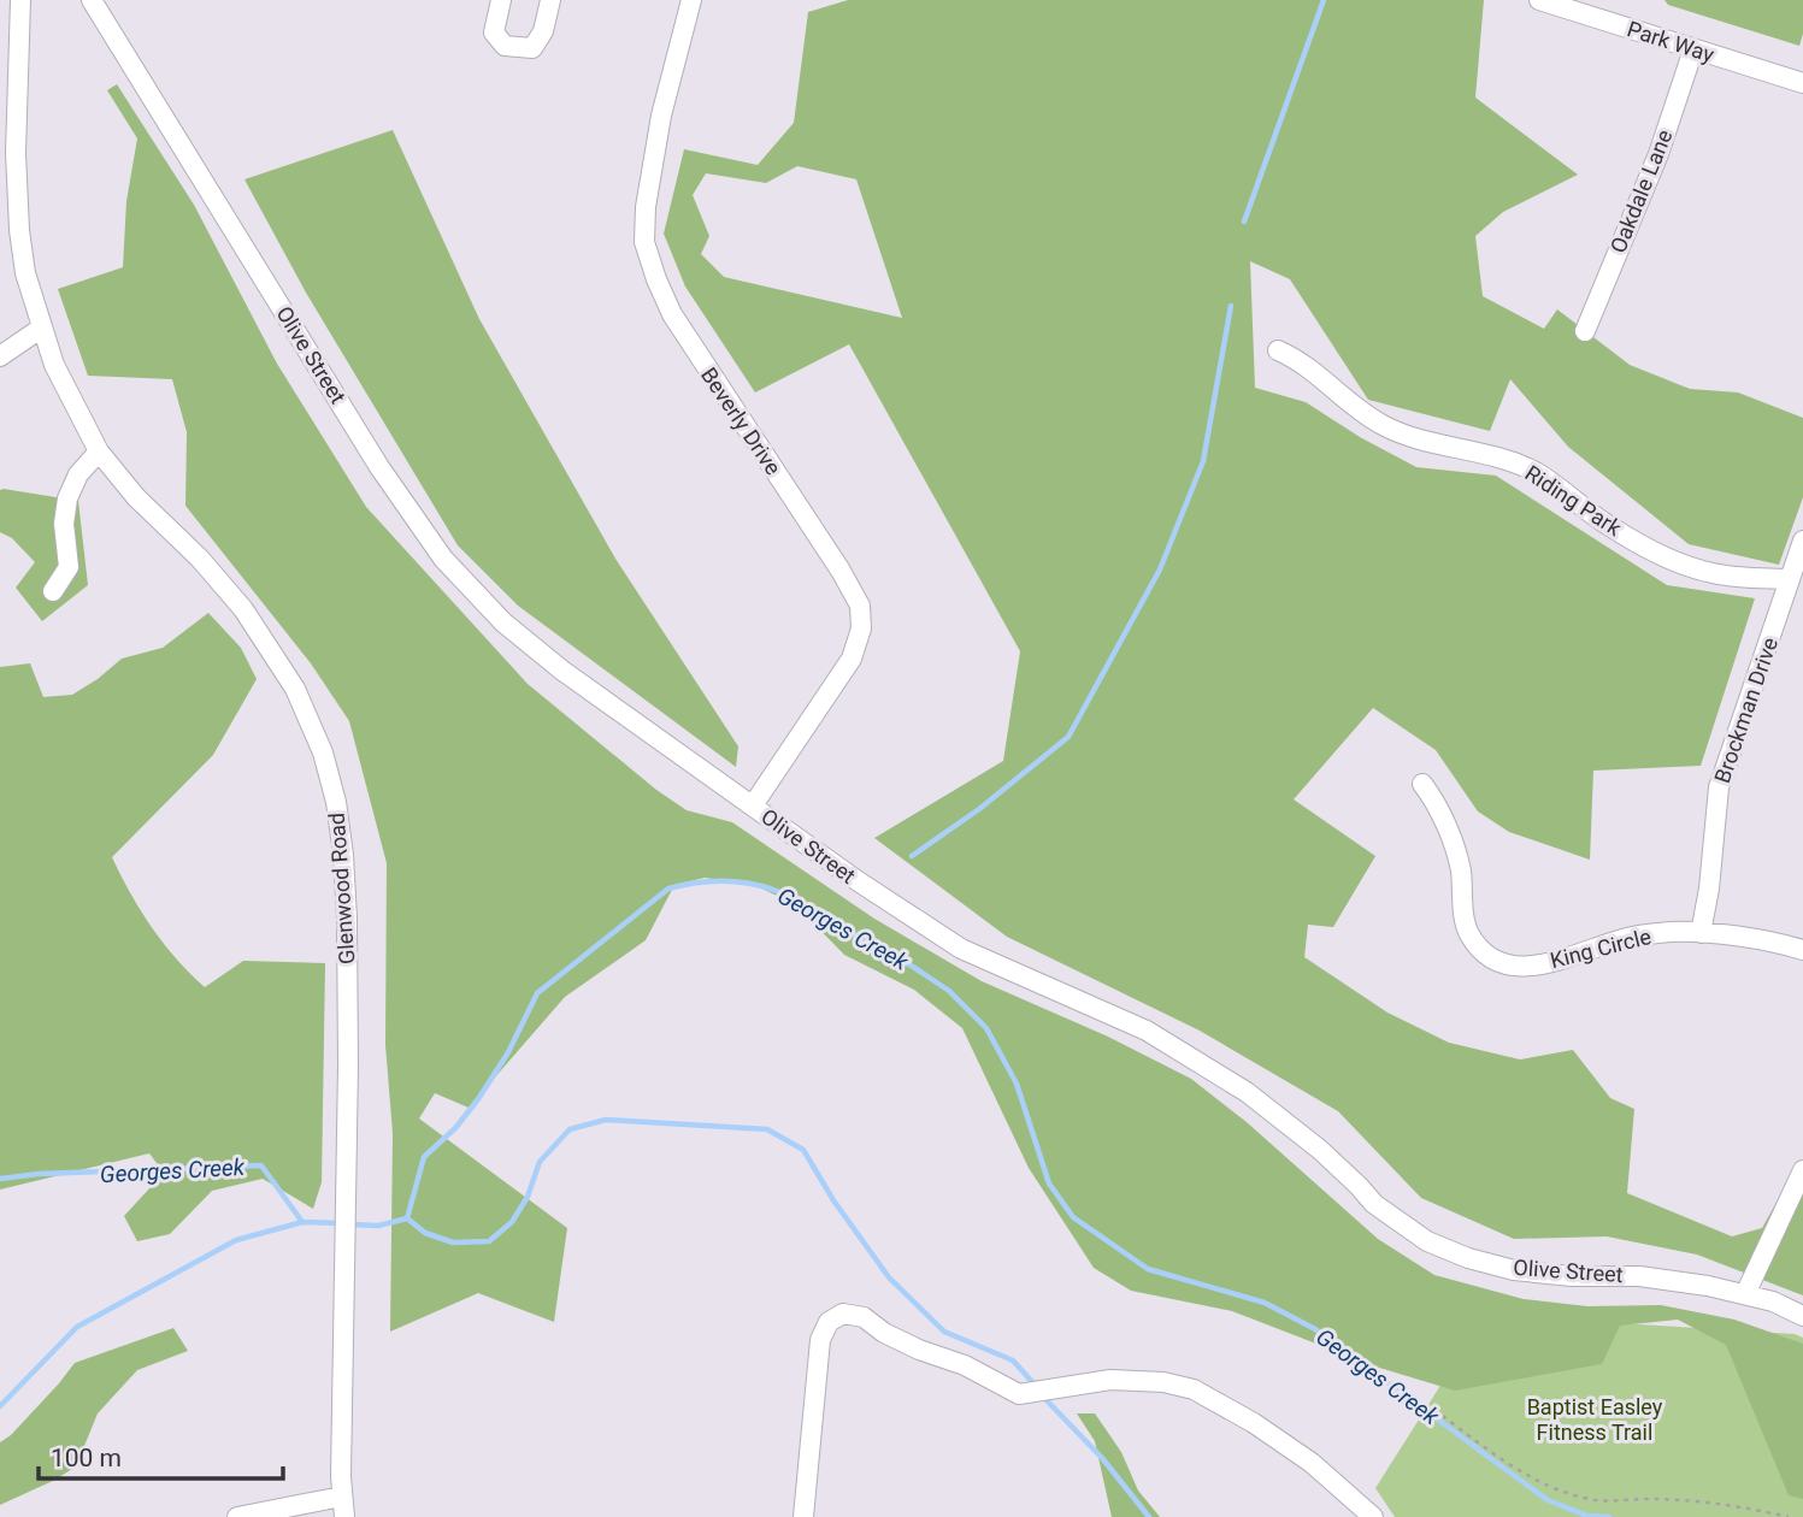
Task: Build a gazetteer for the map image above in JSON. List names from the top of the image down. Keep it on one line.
{"streets":{"street":["Park Way","Oakdale Lane","Olive Street","Beverly Drive","Riding Park","Brockman Drive","Glenwood Road","King Circle"]},"crossings":[["Park Way","Oakdale Lane"],["Olive Street","Beverly Drive"],["Riding Park","Brockman Drive"],["Brockman Drive","King Circle"]],"water":["Georges Creek"],"parks":["Baptist Easley Fitness Trail"],"scale_bar":"100 m"}
